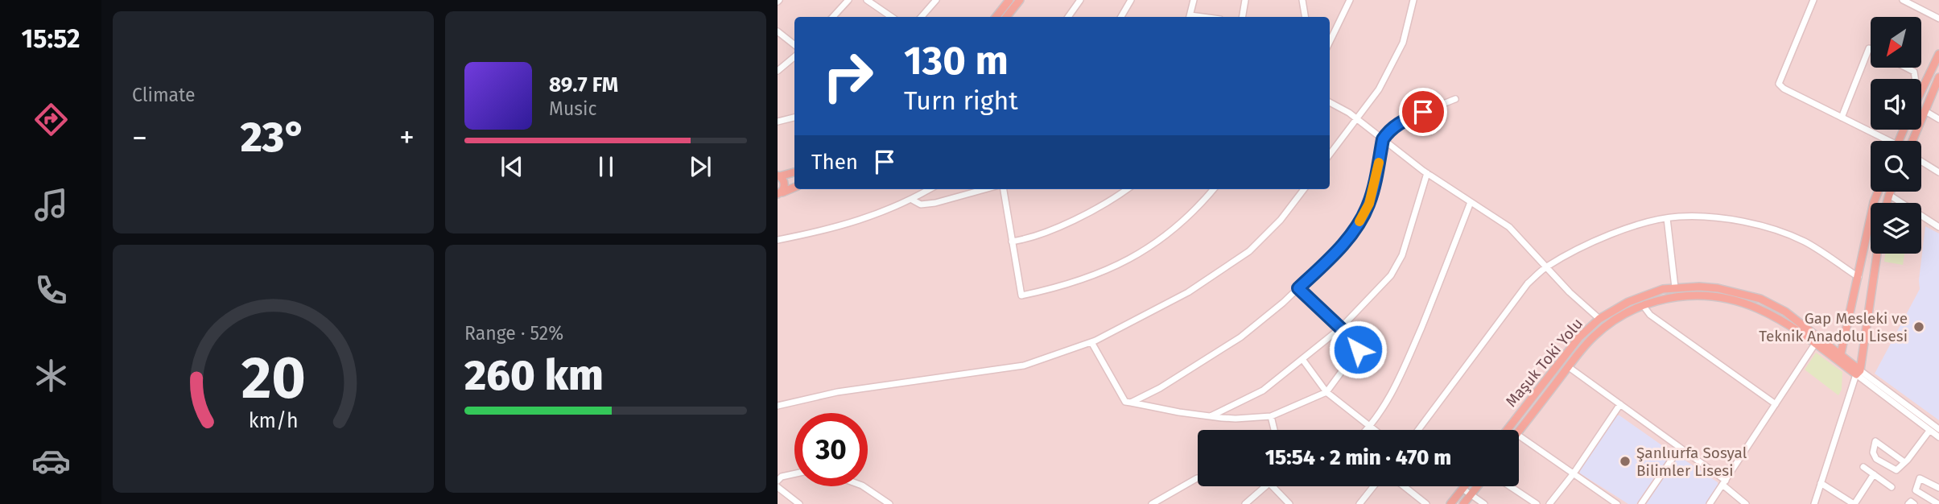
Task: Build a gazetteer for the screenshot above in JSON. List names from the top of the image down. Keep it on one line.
{"streets":{"main road":["Maşuk Toki Yolu"]},"places":["Gap Mesleki ve Teknik Anadolu Lisesi","Şanlıurfa Sosyal Bilimler Lisesi"],"north":"bottom left","page":{"tabs":"15:52","tile":["Climate",["Range · 52%","260 km"]],"turn":["130 m","Turn right"],"song":["89.7 FM","Music"],"heat":["−","23°","+"],"then":"Then","limit":"30","trip":"15:54 · 2 min · 470 m","gauge":["20","km/h"]}}
